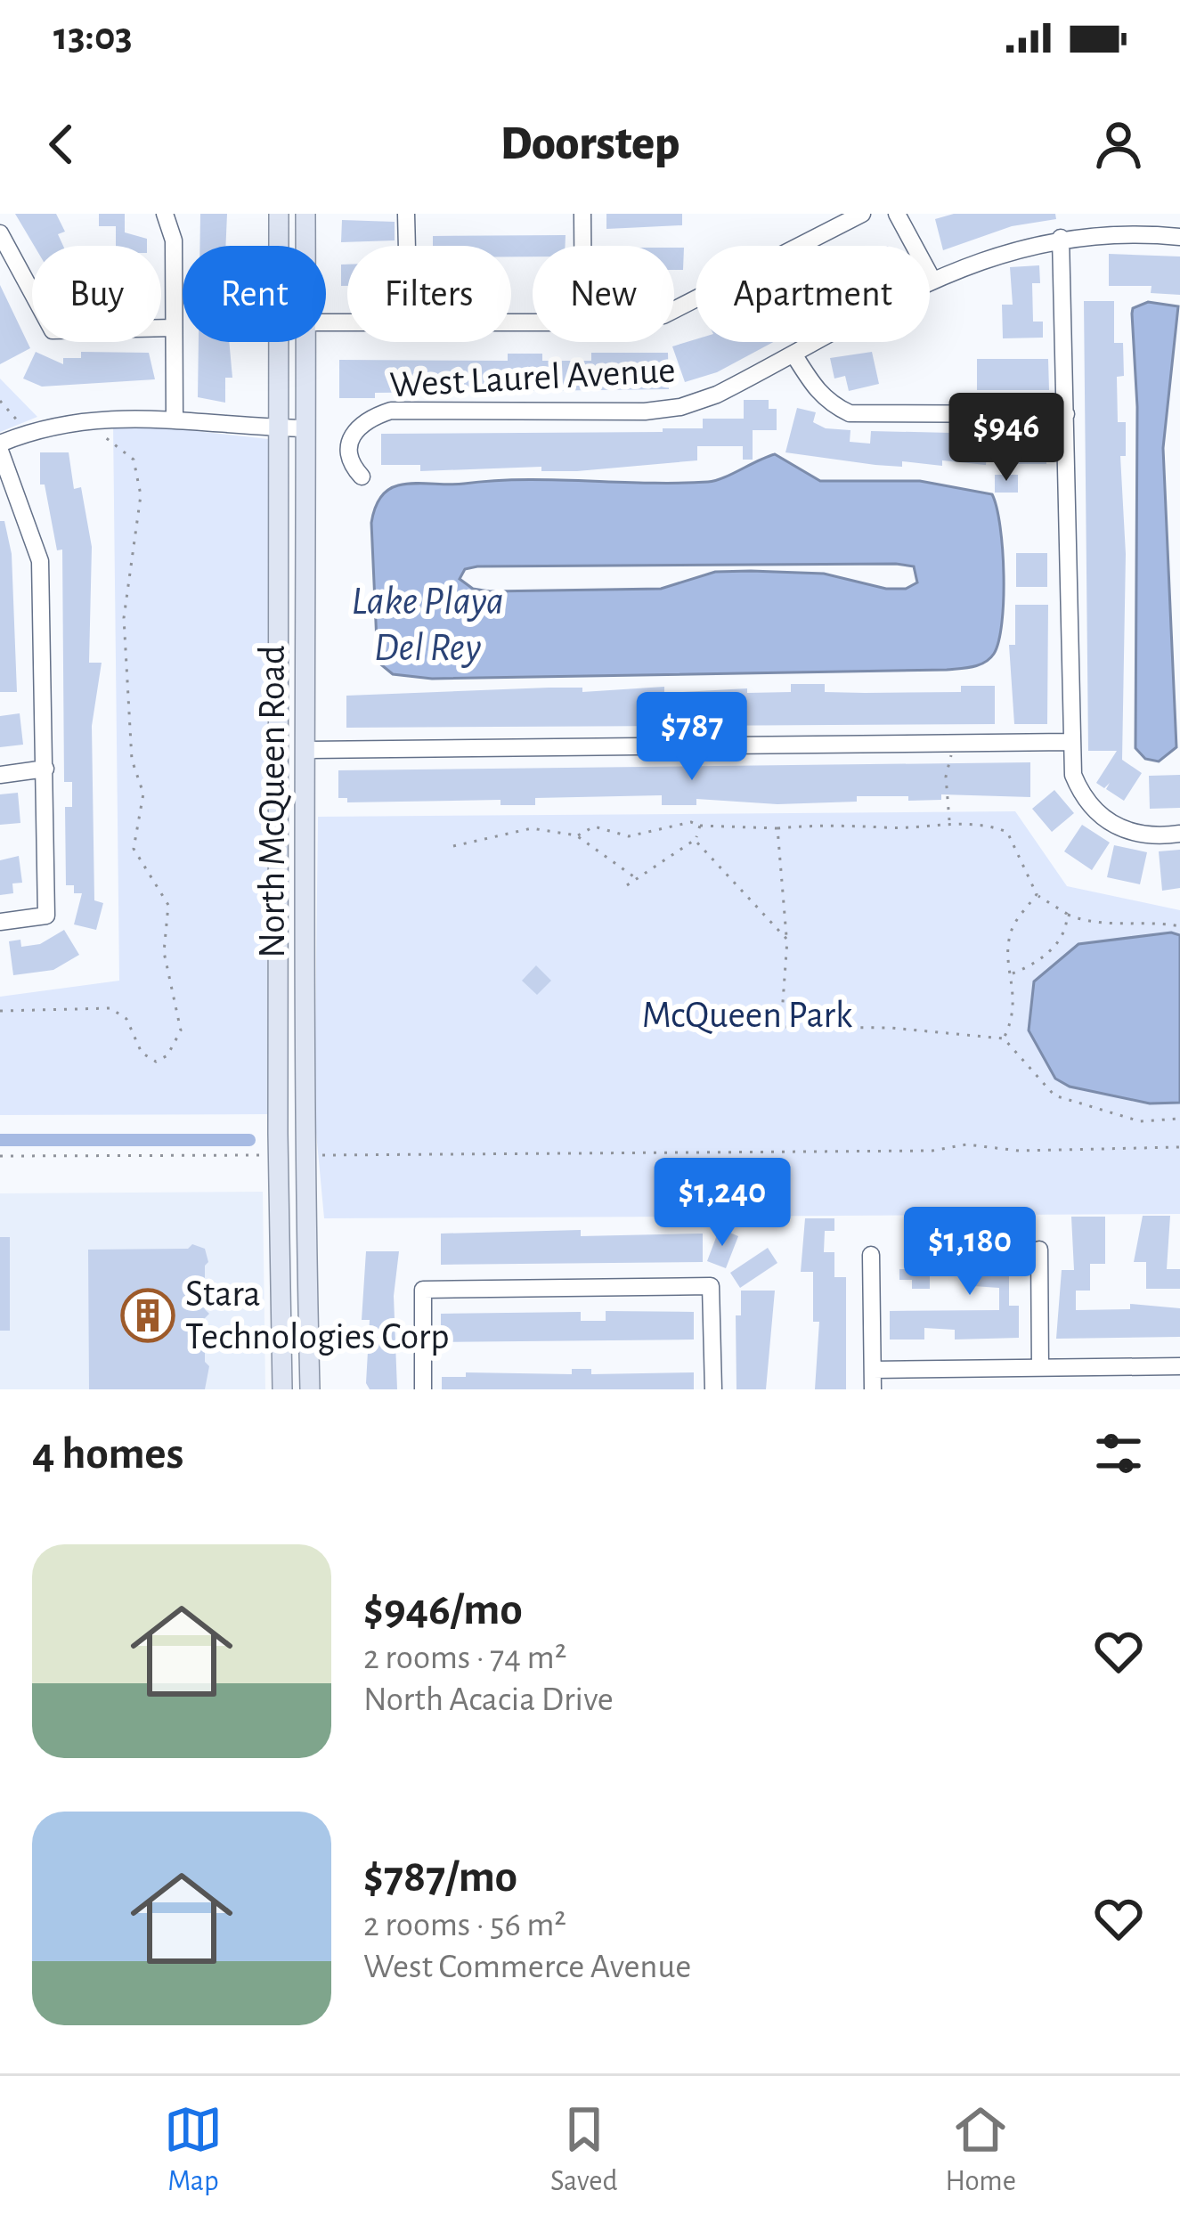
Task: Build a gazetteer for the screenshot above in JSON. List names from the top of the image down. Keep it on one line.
{"streets":{"main road":["North McQueen Road"],"street":["West Laurel Avenue"]},"water":["Lake Playa Del Rey"],"parks":["McQueen Park"],"places":{"building":["Stara Technologies Corp"]},"page":{"status":"13:03","header":"Doorstep","chip":["Buy","Rent","Filters","New","Apartment"],"price":["$946","$787","$1,240","$1,180"],"heading":"4 homes","list":[{"name":"$946/mo","note":"2 rooms · 74 m² · North Acacia Drive"},{"name":"$787/mo","note":"2 rooms · 56 m² · West Commerce Avenue"}],"tabs":["Map","Saved","Home"]}}
